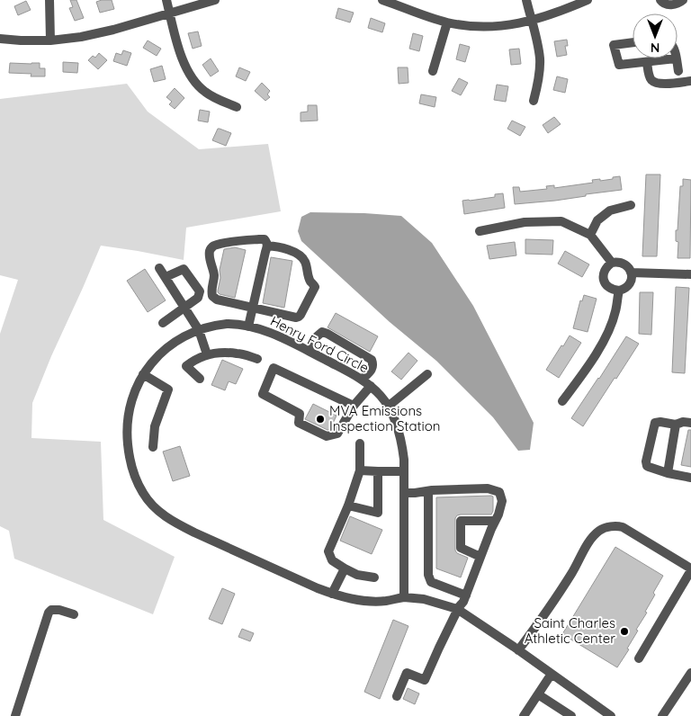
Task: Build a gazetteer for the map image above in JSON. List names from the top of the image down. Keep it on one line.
{"streets":{"street":["Henry Ford Circle"]},"places":["MVA Emissions Inspection Station","Saint Charles Athletic Center"],"north":"bottom"}
